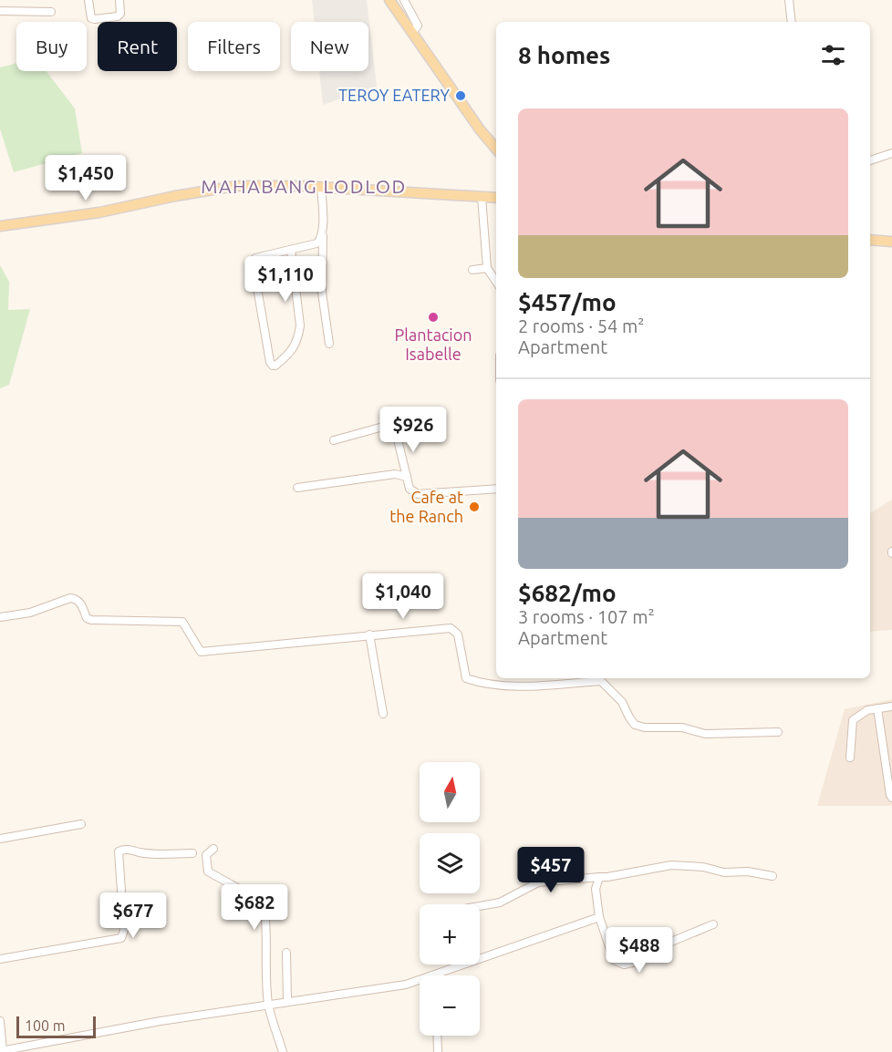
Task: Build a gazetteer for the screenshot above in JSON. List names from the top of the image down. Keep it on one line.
{"districts":["MAHABANG LODLOD"],"places":["TEROY EATERY","Plantacion Isabelle","Cafe at the Ranch"],"scale_bar":"100 m","north":"top","page":{"chip":["Buy","Rent","Filters","New"],"heading":"8 homes","list":[{"name":"$457/mo","note":"2 rooms · 54 m² · Apartment"},{"name":"$682/mo","note":"3 rooms · 107 m² · Apartment"}],"price":["$1,450","$1,110","$926","$1,040","$457","$682","$677","$488"],"map_buttons":["+","−"],"scale":"100 m"}}
